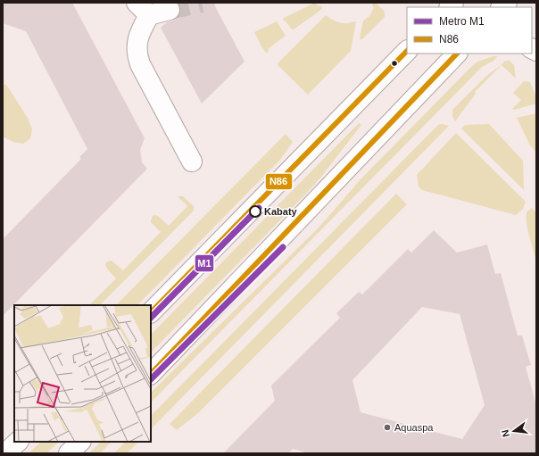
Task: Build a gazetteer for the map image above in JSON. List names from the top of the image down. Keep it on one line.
{"places":["Kabaty","Aquaspa"],"lines":["transit line N86","metro line M1"],"legend":["Metro M1","N86"],"north":"left"}
